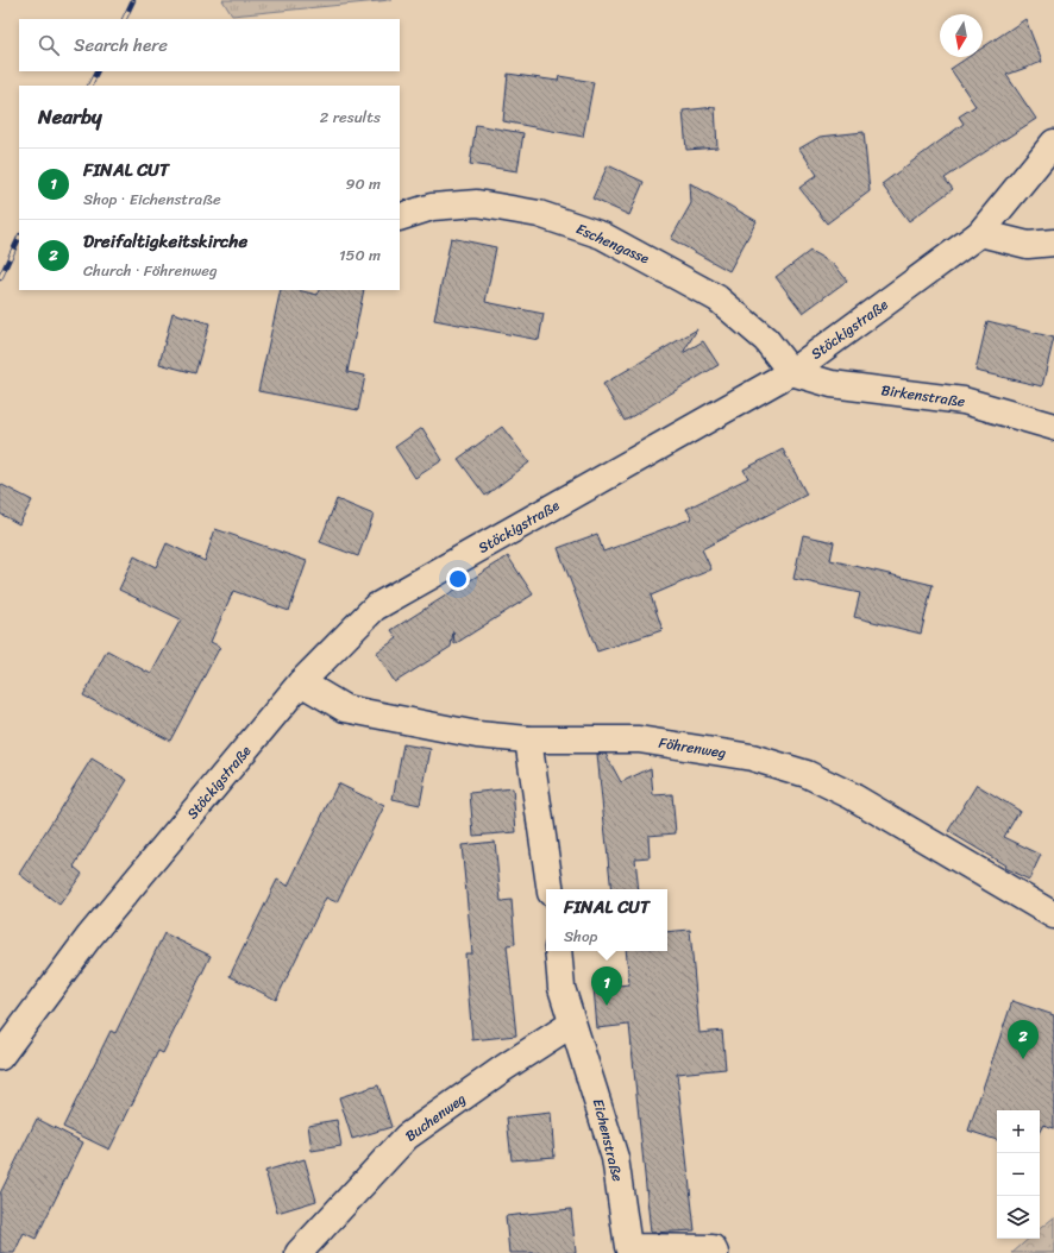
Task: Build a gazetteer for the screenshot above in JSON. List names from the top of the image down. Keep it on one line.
{"streets":{"street":["Eschengasse","Stöckigstraße","Birkenstraße","Föhrenweg","Buchenweg","Eichenstraße"]},"crossings":[["Eschengasse","Stöckigstraße"],["Eschengasse","Birkenstraße"],["Stöckigstraße","Birkenstraße"],["Stöckigstraße","Föhrenweg"],["Buchenweg","Eichenstraße"]],"north":"bottom","page":{"search":"Search here","heading":["Nearby","2 results"],"list":[{"mark":"1","name":"FINAL CUT","note":"Shop · Eichenstraße","value":"90 m"},{"mark":"2","name":"Dreifaltigkeitskirche","note":"Church · Föhrenweg","value":"150 m"}],"popup":["FINAL CUT","Shop"],"pins":["1","2"],"map_buttons":["+","−"]}}
